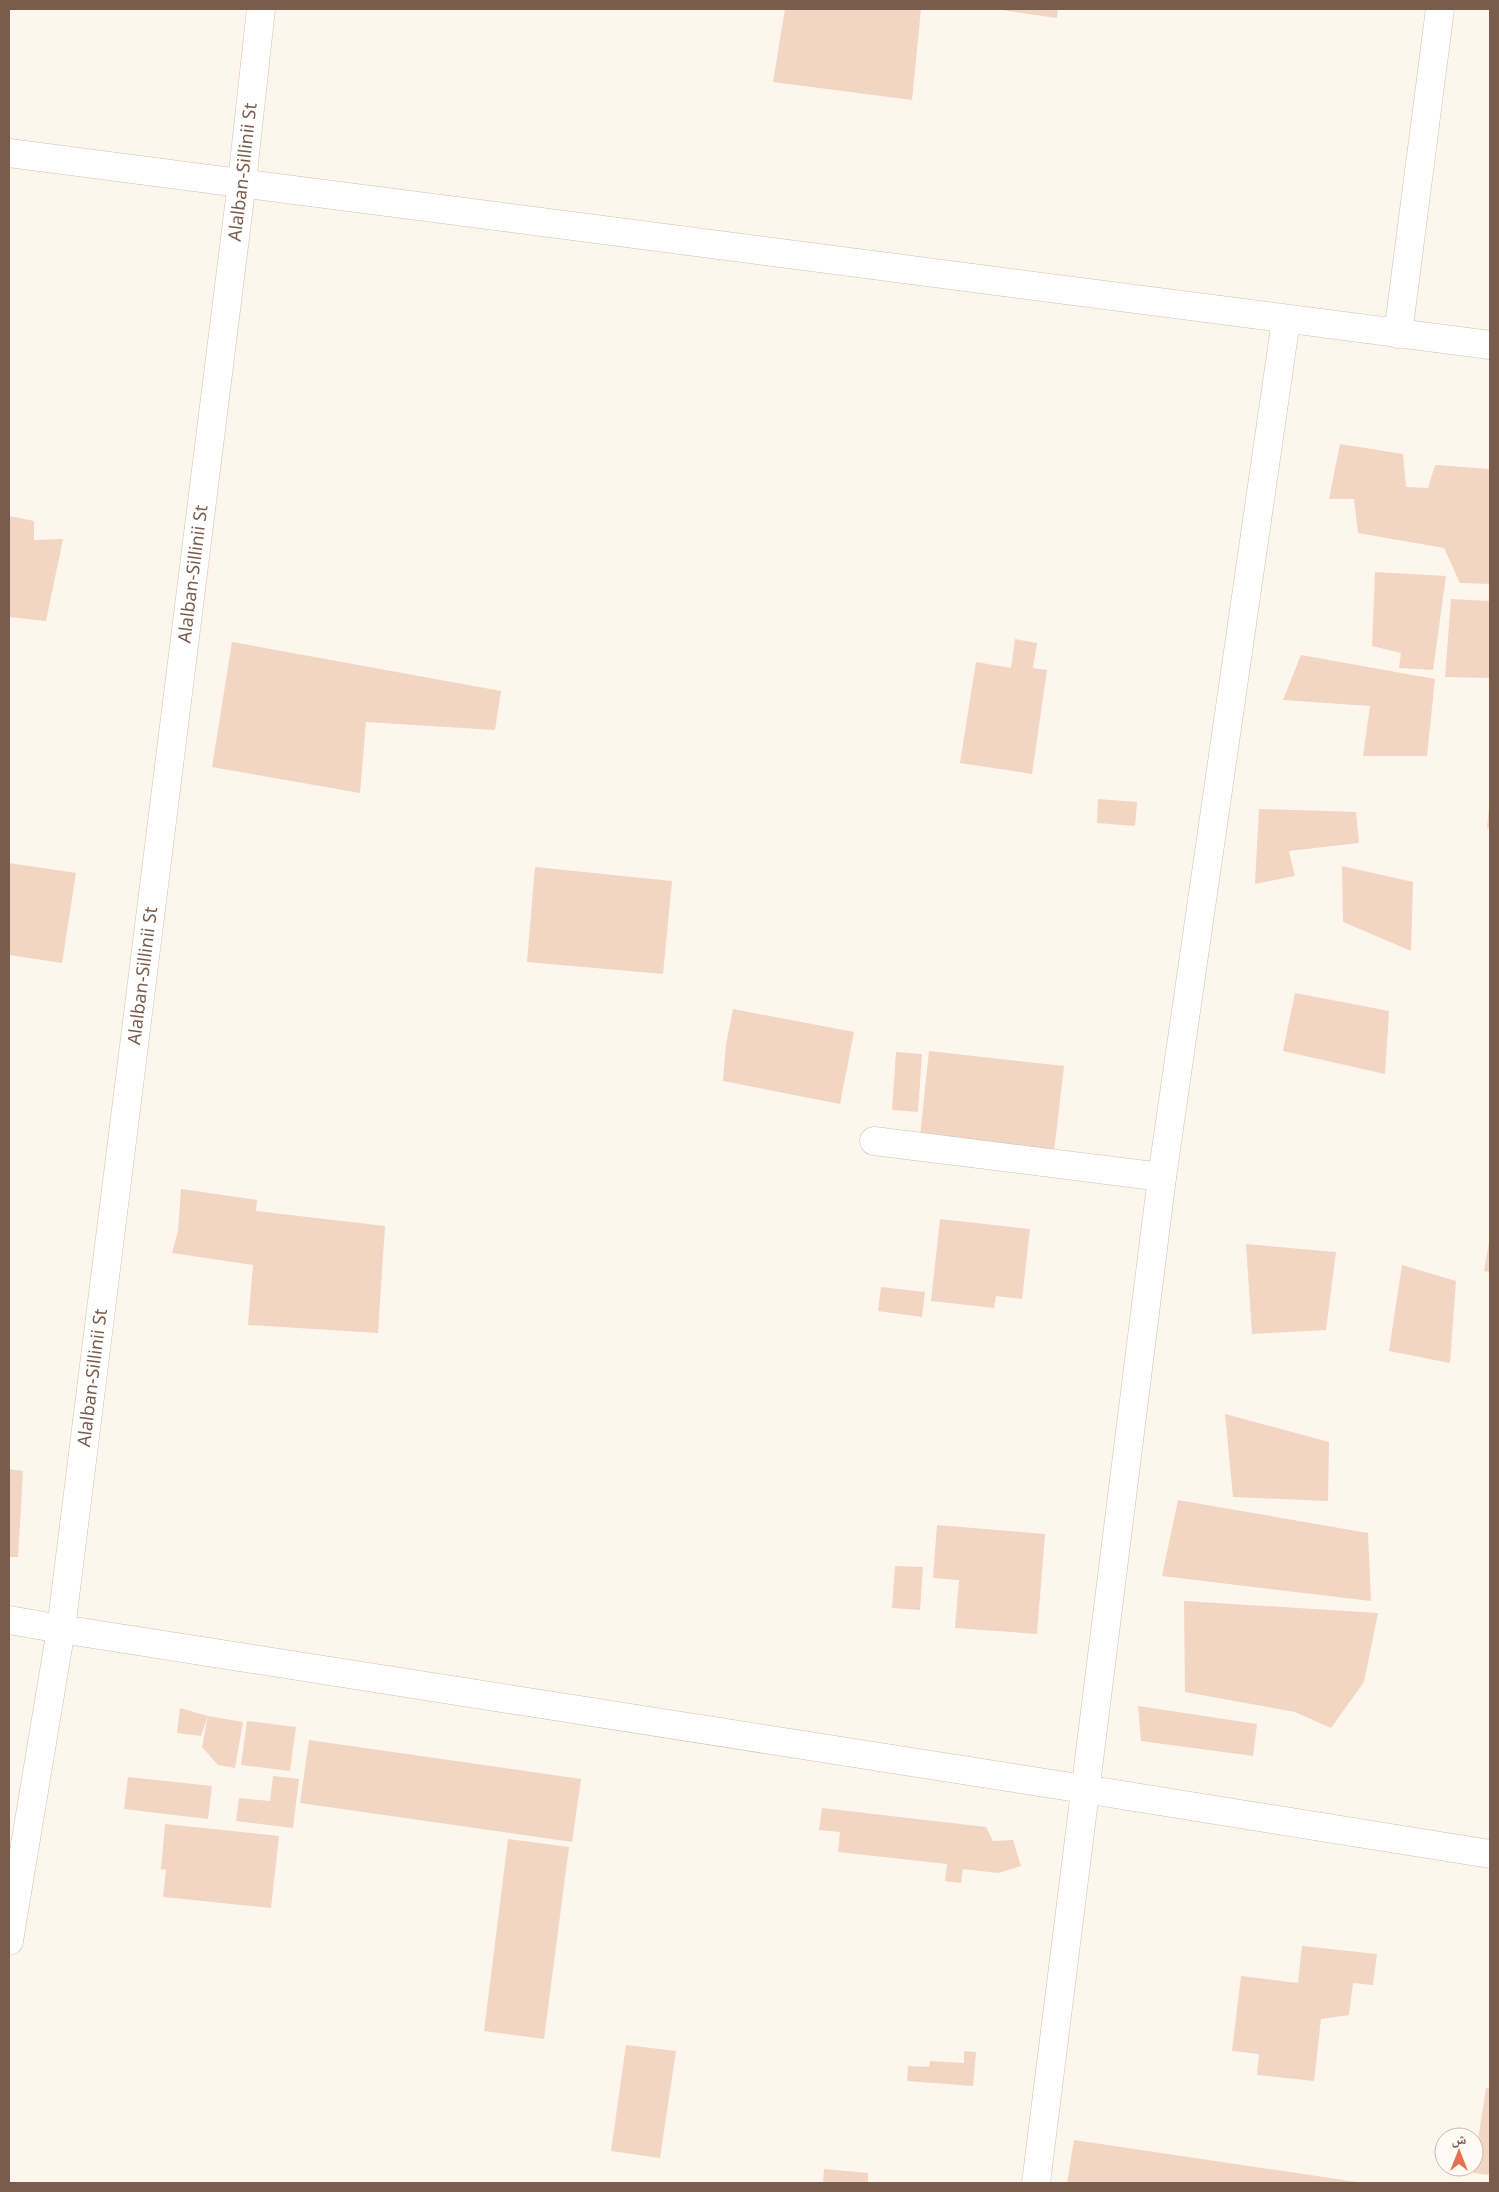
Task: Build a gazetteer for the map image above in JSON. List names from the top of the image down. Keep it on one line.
{"streets":{"street":["Alalban-Sillinii St"]},"north":"top"}
